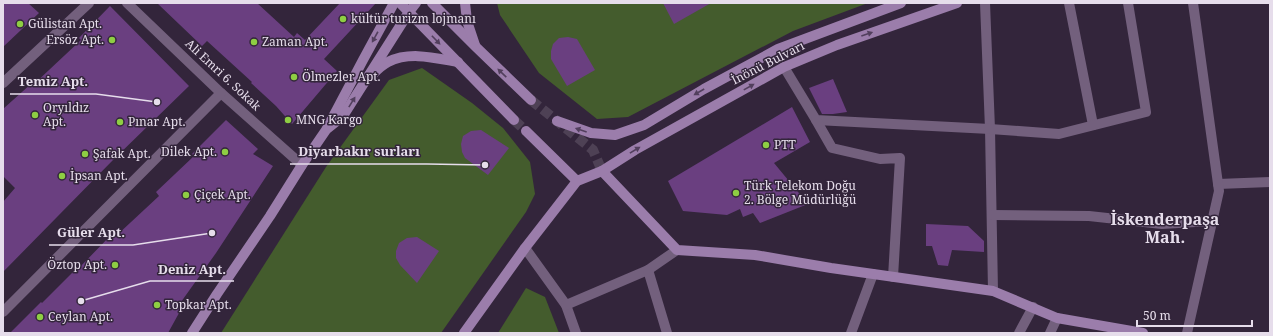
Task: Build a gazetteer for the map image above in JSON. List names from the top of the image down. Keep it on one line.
{"streets":{"main road":["İnönü Bulvarı"],"street":["Ali Emri 6. Sokak"]},"districts":["İskenderpaşa Mah."],"places":["kültür turizm lojmanı","Gülistan Apt.","Ersöz Apt.","Zaman Apt.","Ölmezler Apt.","Temiz Apt.","Oryıldız Apt.","MNG Kargo","Pınar Apt.","PTT","Dilek Apt.","Şafak Apt.","Diyarbakır surları","İpsan Apt.","Türk Telekom Doğu 2. Bölge Müdürlüğü","Çiçek Apt.","Güler Apt.","Öztop Apt.","Deniz Apt.","Topkar Apt.","Ceylan Apt."],"scale_bar":"50 m"}
